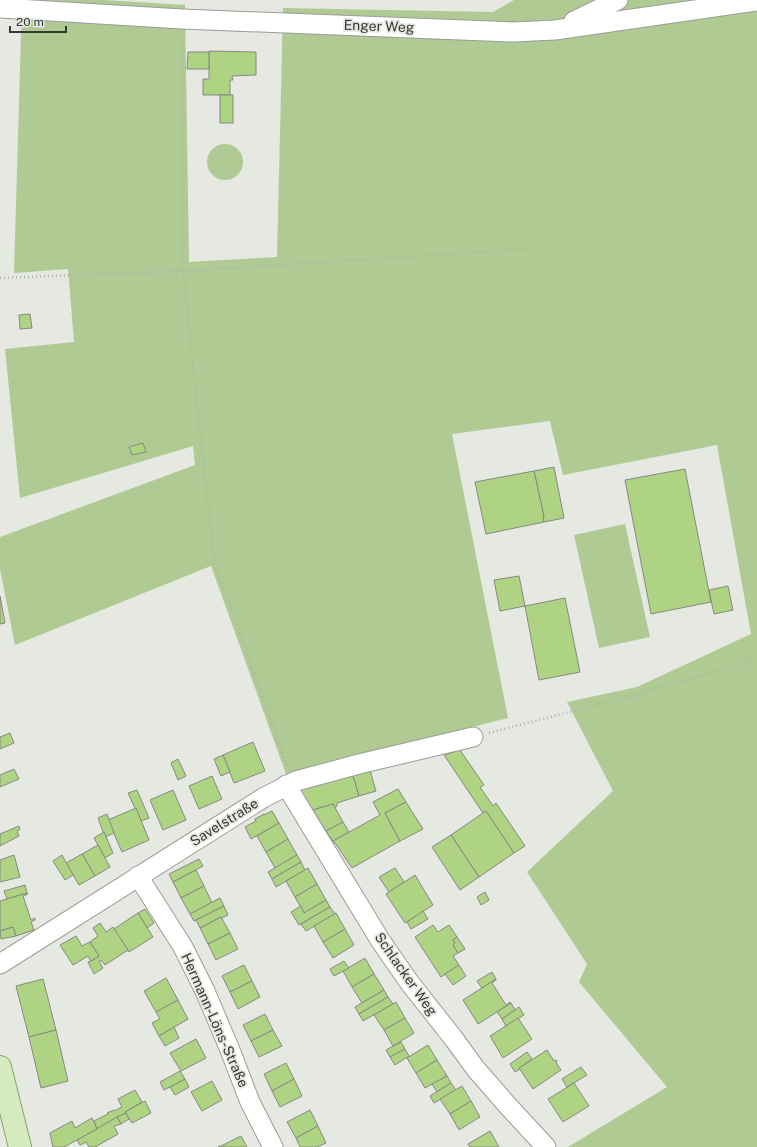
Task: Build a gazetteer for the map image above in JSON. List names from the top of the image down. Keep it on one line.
{"streets":{"street":["Enger Weg","Savelstraße","Schlacker Weg","Hermann-Löns-Straße"]},"crossings":[["Savelstraße","Schlacker Weg"],["Savelstraße","Hermann-Löns-Straße"]],"scale_bar":"20 m"}
